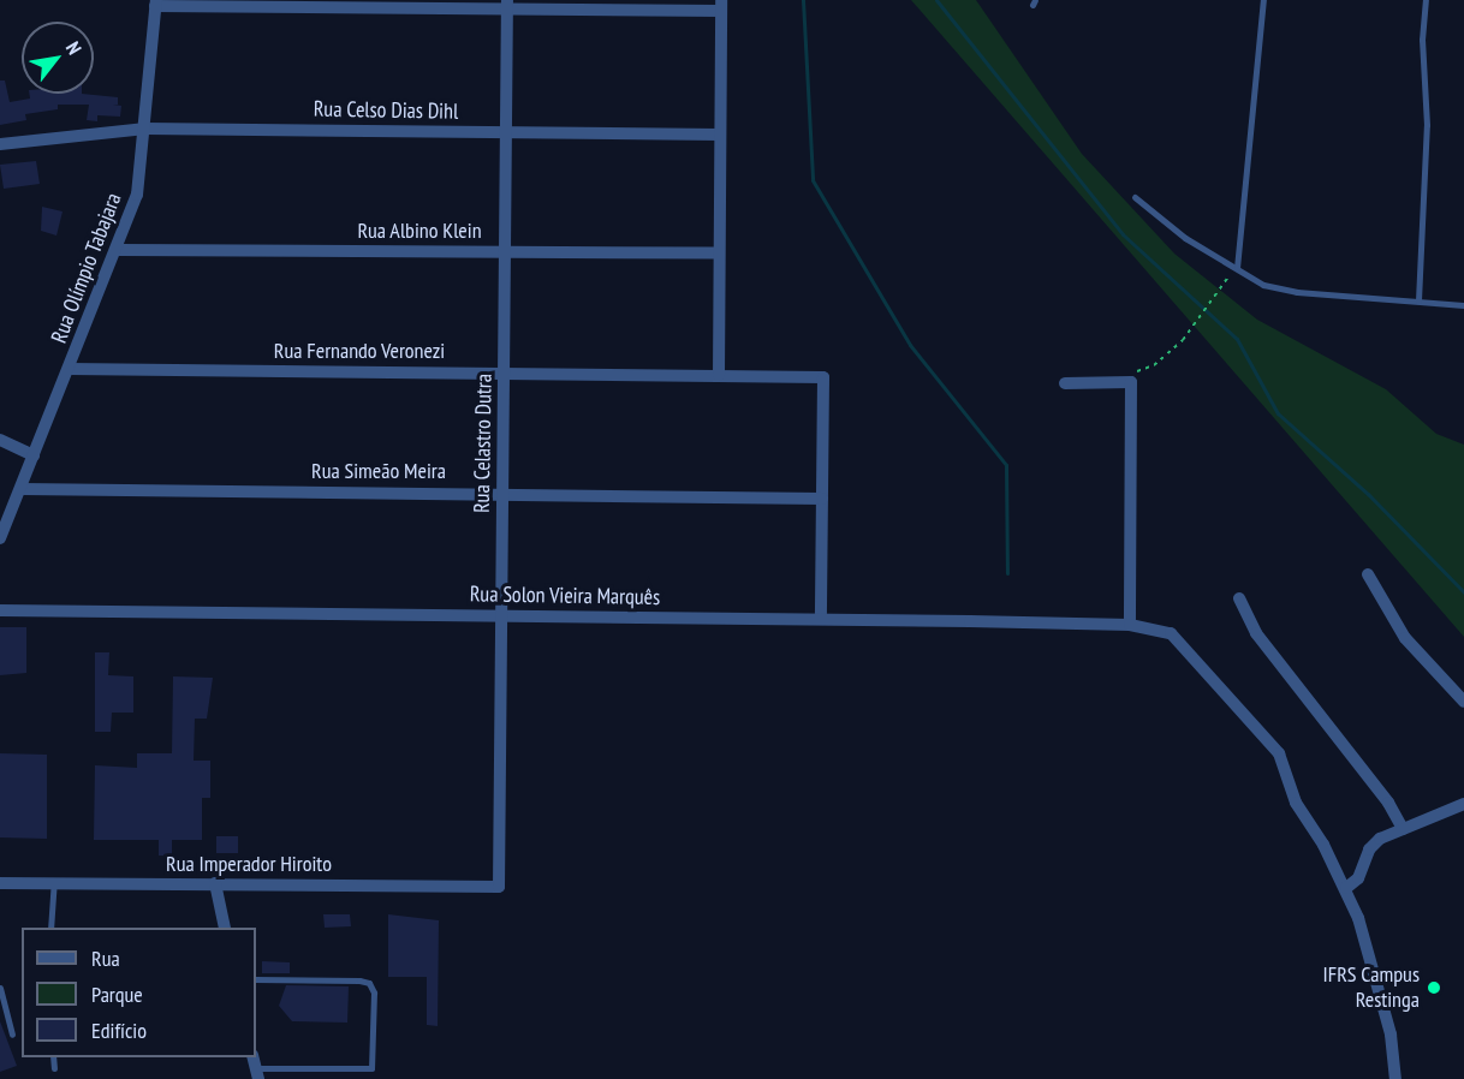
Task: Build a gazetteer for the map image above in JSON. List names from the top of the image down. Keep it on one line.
{"streets":{"street":["Rua Celso Dias Dihl","Rua Albino Klein","Rua Olímpio Tabajara","Rua Fernando Veronezi","Rua Celastro Dutra","Rua Simeão Meira","Rua Solon Vieira Marquês","Rua Imperador Hiroito"]},"crossings":[["Rua Celso Dias Dihl","Rua Olímpio Tabajara"],["Rua Celso Dias Dihl","Rua Celastro Dutra"],["Rua Albino Klein","Rua Olímpio Tabajara"],["Rua Albino Klein","Rua Celastro Dutra"],["Rua Olímpio Tabajara","Rua Fernando Veronezi"],["Rua Olímpio Tabajara","Rua Simeão Meira"],["Rua Fernando Veronezi","Rua Celastro Dutra"],["Rua Fernando Veronezi","Rua Simeão Meira"],["Rua Celastro Dutra","Rua Simeão Meira"],["Rua Celastro Dutra","Rua Solon Vieira Marquês"],["Rua Celastro Dutra","Rua Imperador Hiroito"]],"places":["IFRS Campus Restinga"],"legend":["Rua","Parque","Edifício"],"north":"top right"}
